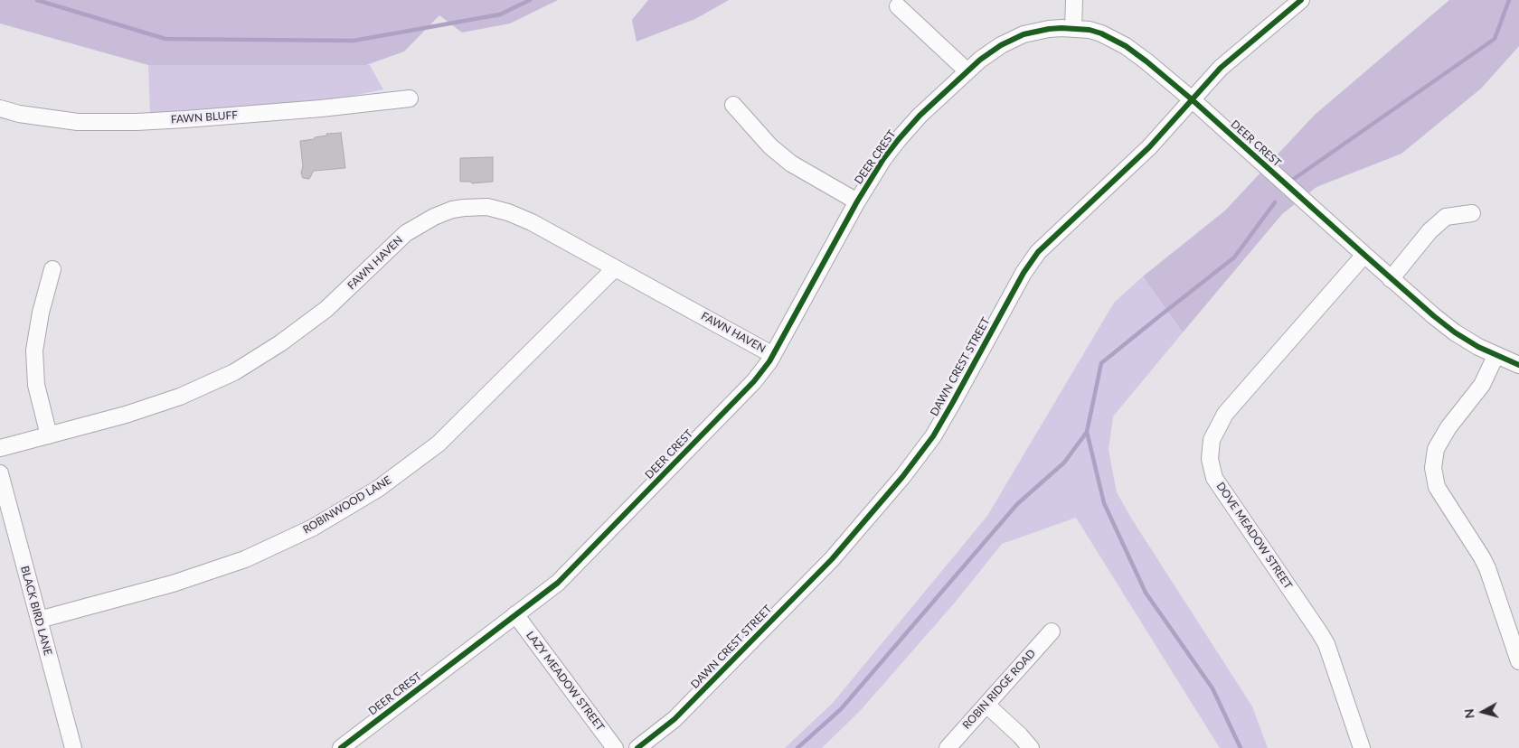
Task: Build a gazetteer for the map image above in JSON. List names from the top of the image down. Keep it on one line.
{"streets":{"street":["FAWN BLUFF","DEER CREST","FAWN HAVEN","DAWN CREST STREET","ROBINWOOD LANE","DOVE MEADOW STREET","BLACK BIRD LANE","LAZY MEADOW STREET","ROBIN RIDGE ROAD"]},"crossings":[["DEER CREST","FAWN HAVEN"],["DEER CREST","DAWN CREST STREET"],["DEER CREST","DOVE MEADOW STREET"],["DEER CREST","LAZY MEADOW STREET"],["FAWN HAVEN","ROBINWOOD LANE"],["ROBINWOOD LANE","BLACK BIRD LANE"]],"north":"left"}
